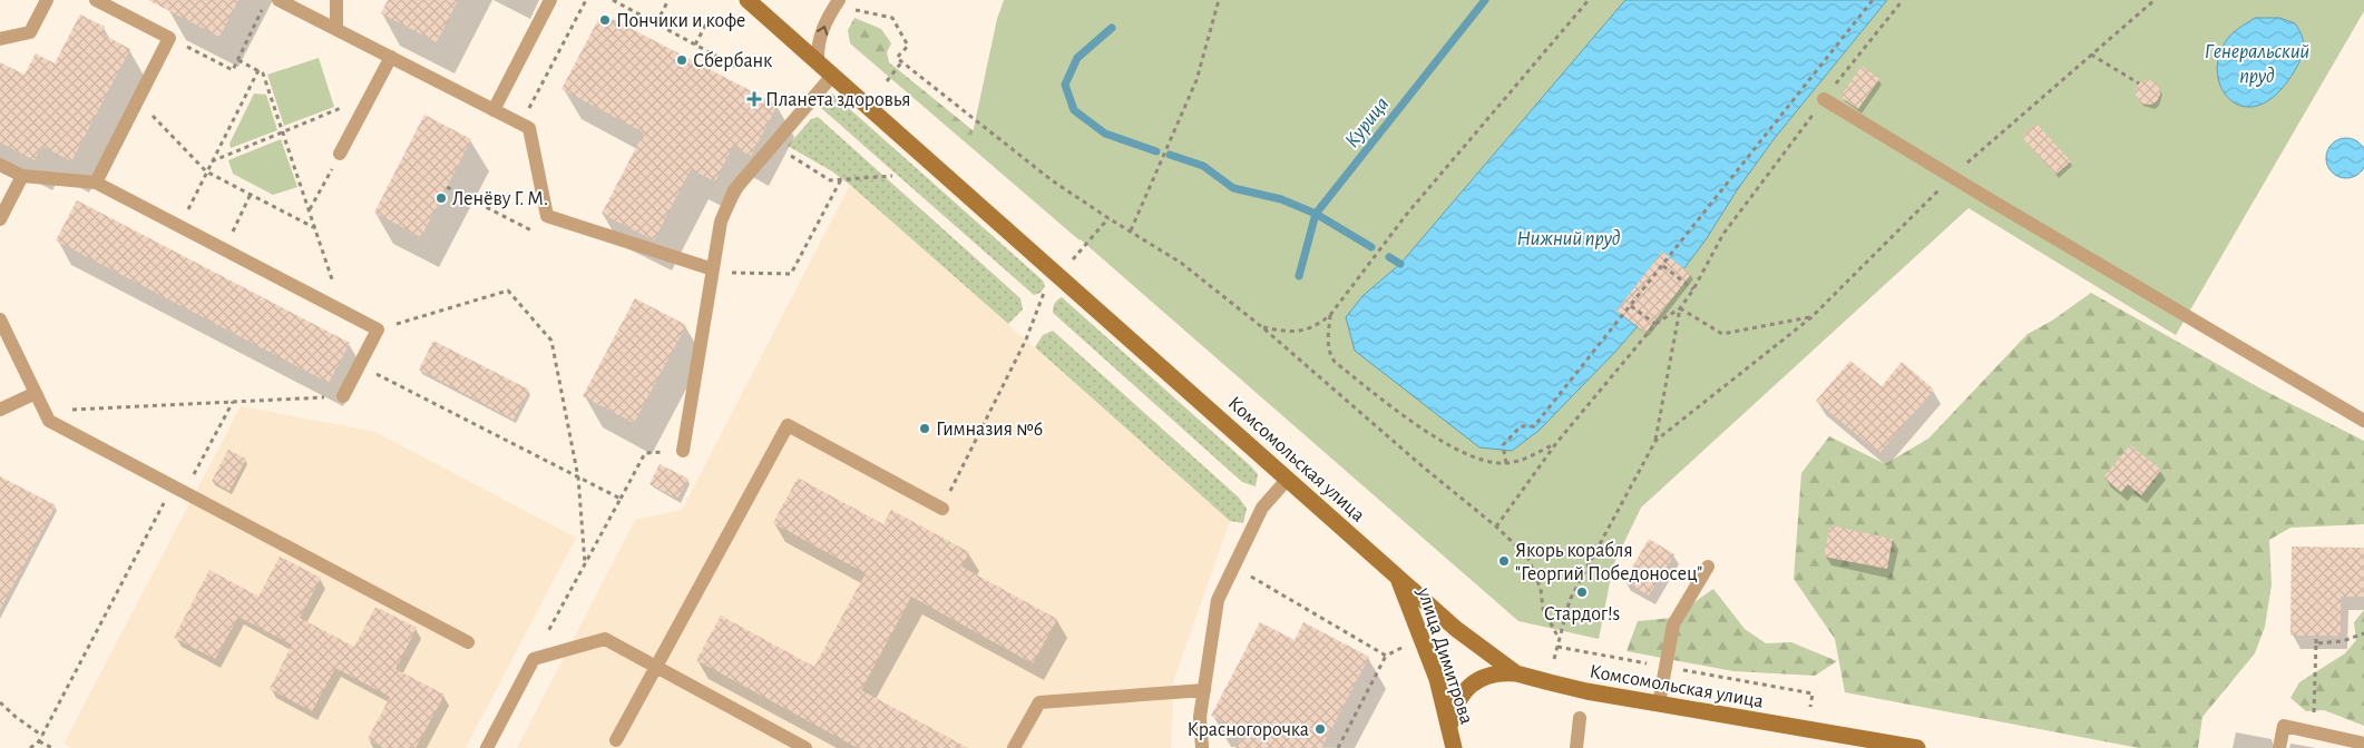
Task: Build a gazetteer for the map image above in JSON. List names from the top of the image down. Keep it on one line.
{"streets":{"street":["Комсомольская улица","улица Димитрова"]},"crossings":[["Комсомольская улица","улица Димитрова"]],"water":["Генеральский пруд","Курица","Нижний пруд"],"places":{"other":["Пончики и кофе","Сбербанк","Ленёву Г. М.","Гимназия №6","Якорь корабля \"Георгий Победоносец\"","Стардог!s","Красногорочка"],"health":["Планета здоровья"]}}
